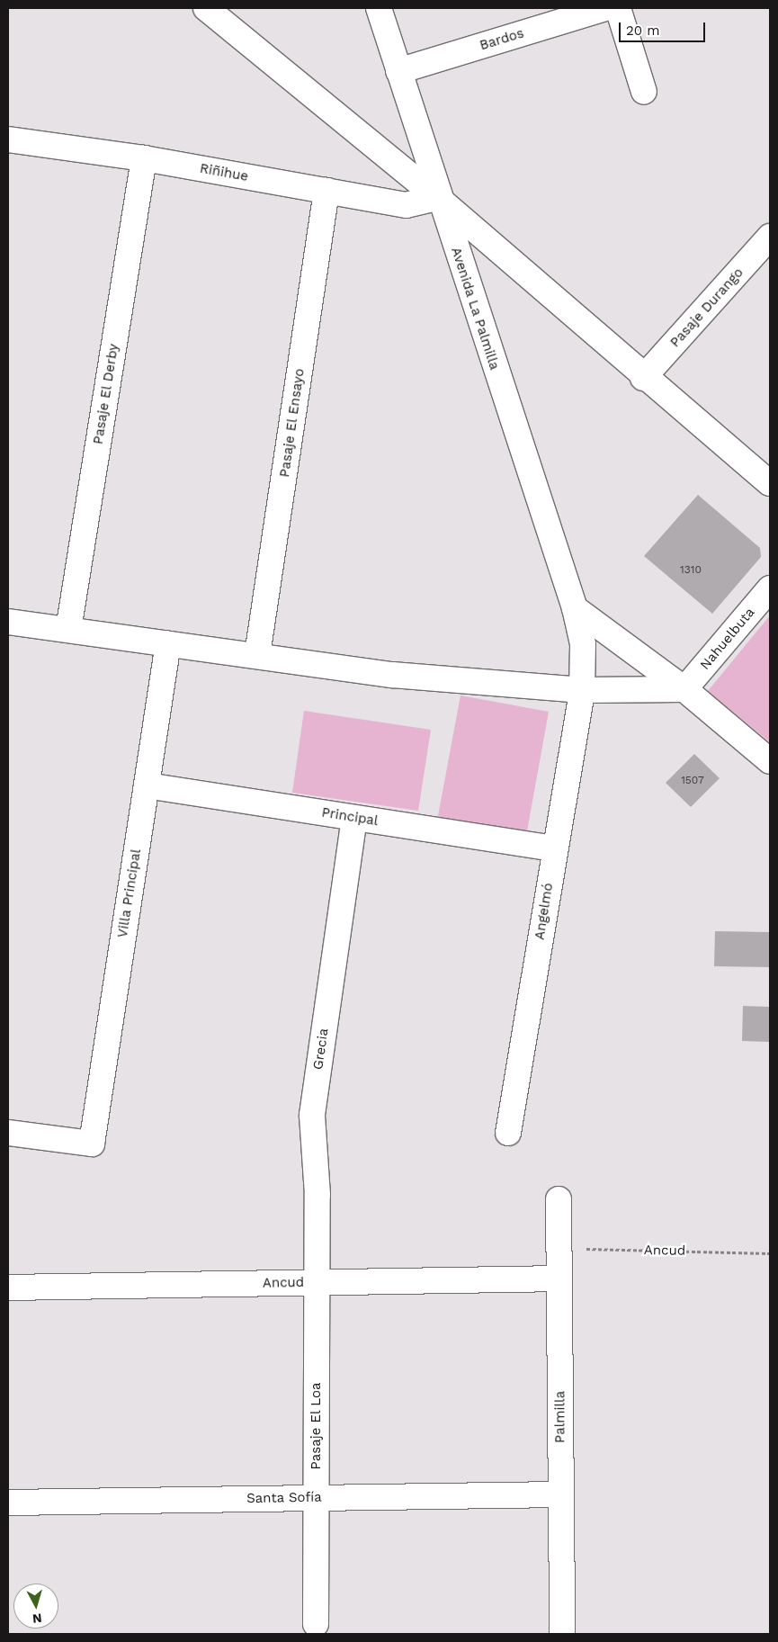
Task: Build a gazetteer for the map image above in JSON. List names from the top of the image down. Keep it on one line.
{"streets":{"street":["Bardos","Riñihue","Pasaje Durango","Avenida La Palmilla","Pasaje El Derby","Pasaje El Ensayo","Nahuelbuta","Principal","Villa Principal","Angelmó","Grecia","Ancud","Palmilla","Pasaje El Loa","Santa Sofía"]},"crossings":[["Bardos","Avenida La Palmilla"],["Riñihue","Avenida La Palmilla"],["Riñihue","Pasaje El Derby"],["Riñihue","Pasaje El Ensayo"],["Avenida La Palmilla","Angelmó"],["Principal","Villa Principal"],["Principal","Angelmó"],["Principal","Grecia"],["Grecia","Ancud"],["Grecia","Pasaje El Loa"],["Ancud","Palmilla"],["Ancud","Pasaje El Loa"],["Palmilla","Santa Sofía"],["Pasaje El Loa","Santa Sofía"]],"house_numbers":["1310","1507"],"scale_bar":"20 m","north":"bottom"}
